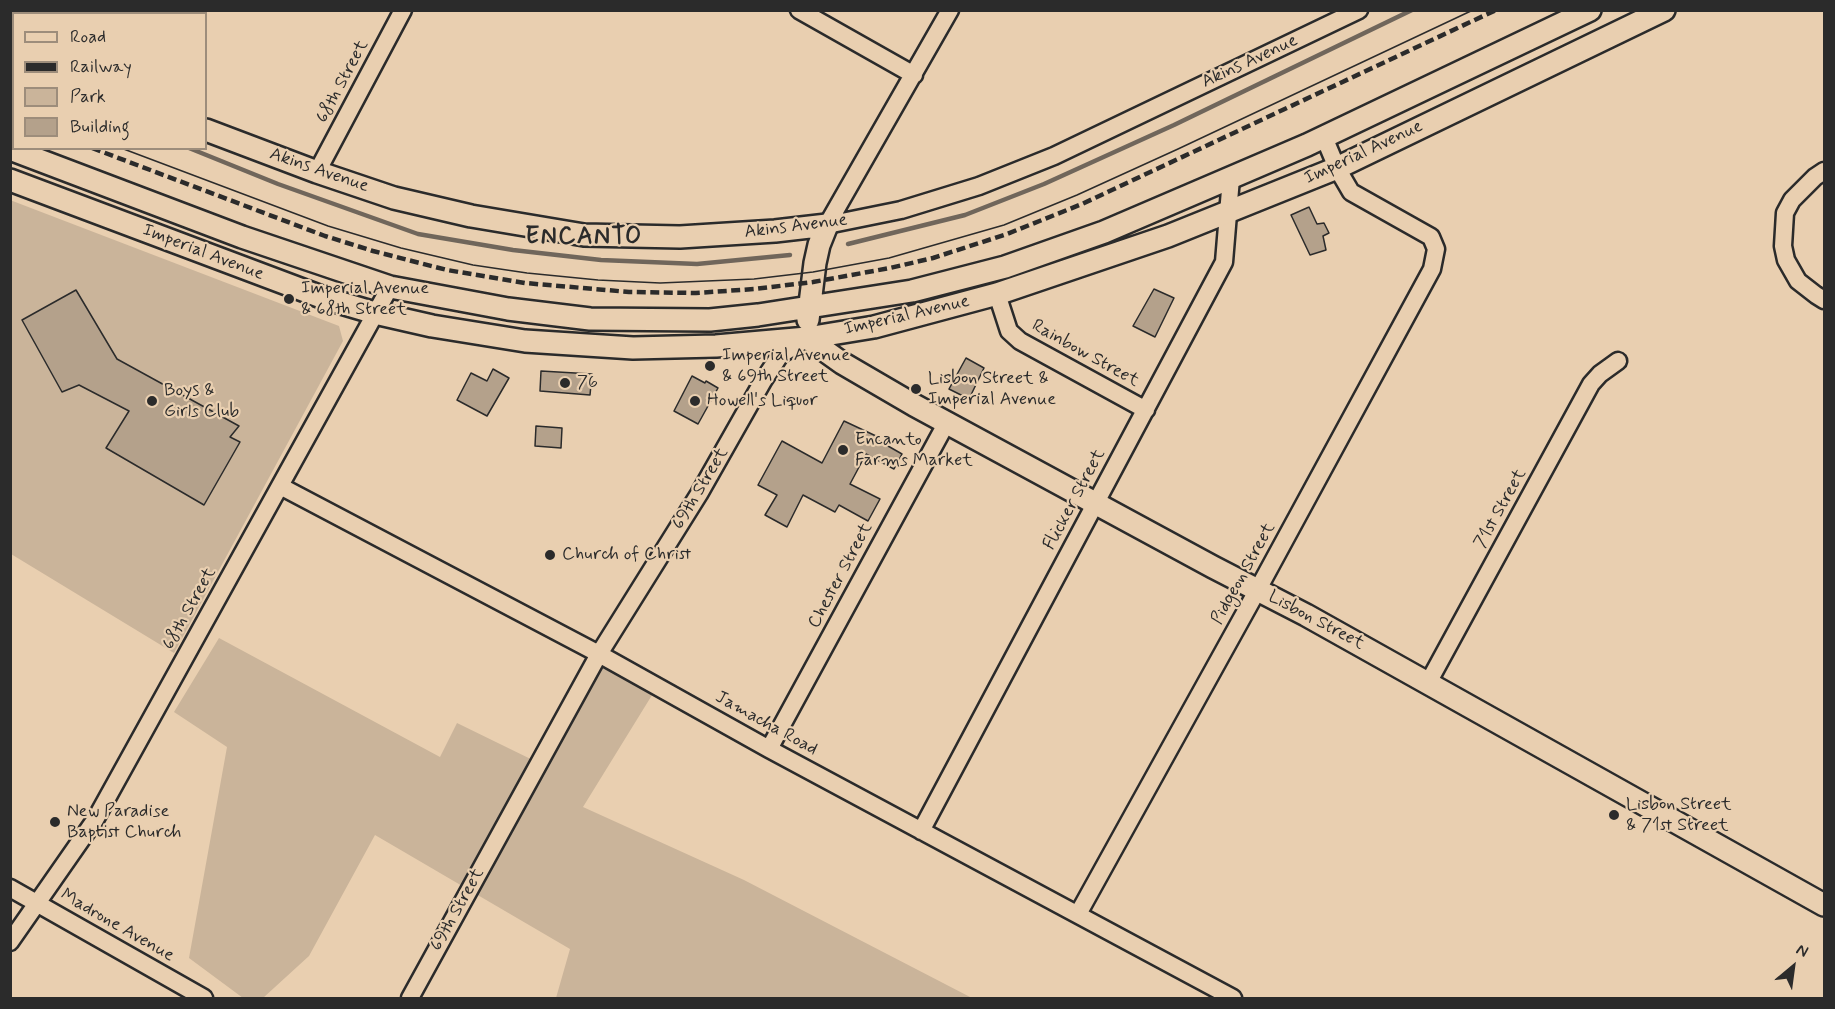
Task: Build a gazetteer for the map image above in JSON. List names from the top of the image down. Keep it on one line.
{"streets":{"main road":["Akins Avenue","Imperial Avenue","Lisbon Street"],"street":["68th Street","Rainbow Street","69th Street","Flicker Street","71st Street","Pidgeon Street","Chester Street","Jamacha Road","Madrone Avenue"]},"crossings":[["Akins Avenue","68th Street"],["68th Street","Imperial Avenue"],["68th Street","Jamacha Road"],["68th Street","Madrone Avenue"],["Imperial Avenue","Rainbow Street"],["Imperial Avenue","69th Street"],["Imperial Avenue","Flicker Street"],["Imperial Avenue","Pidgeon Street"],["Imperial Avenue","Lisbon Street"],["Rainbow Street","Flicker Street"],["69th Street","Lisbon Street"],["69th Street","Jamacha Road"],["Flicker Street","Lisbon Street"],["Flicker Street","Jamacha Road"],["71st Street","Lisbon Street"],["Pidgeon Street","Lisbon Street"],["Pidgeon Street","Jamacha Road"],["Chester Street","Lisbon Street"],["Chester Street","Jamacha Road"]],"districts":["ENCANTO"],"places":["Imperial Avenue & 68th Street","Imperial Avenue & 69th Street","76","Lisbon Street & Imperial Avenue","Boys & Girls Club","Howell's Liquor","Encanto Farms Market","Church of Christ","Lisbon Street & 71st Street","New Paradise Baptist Church"],"legend":["Road","Railway","Park","Building"],"north":"top right"}
